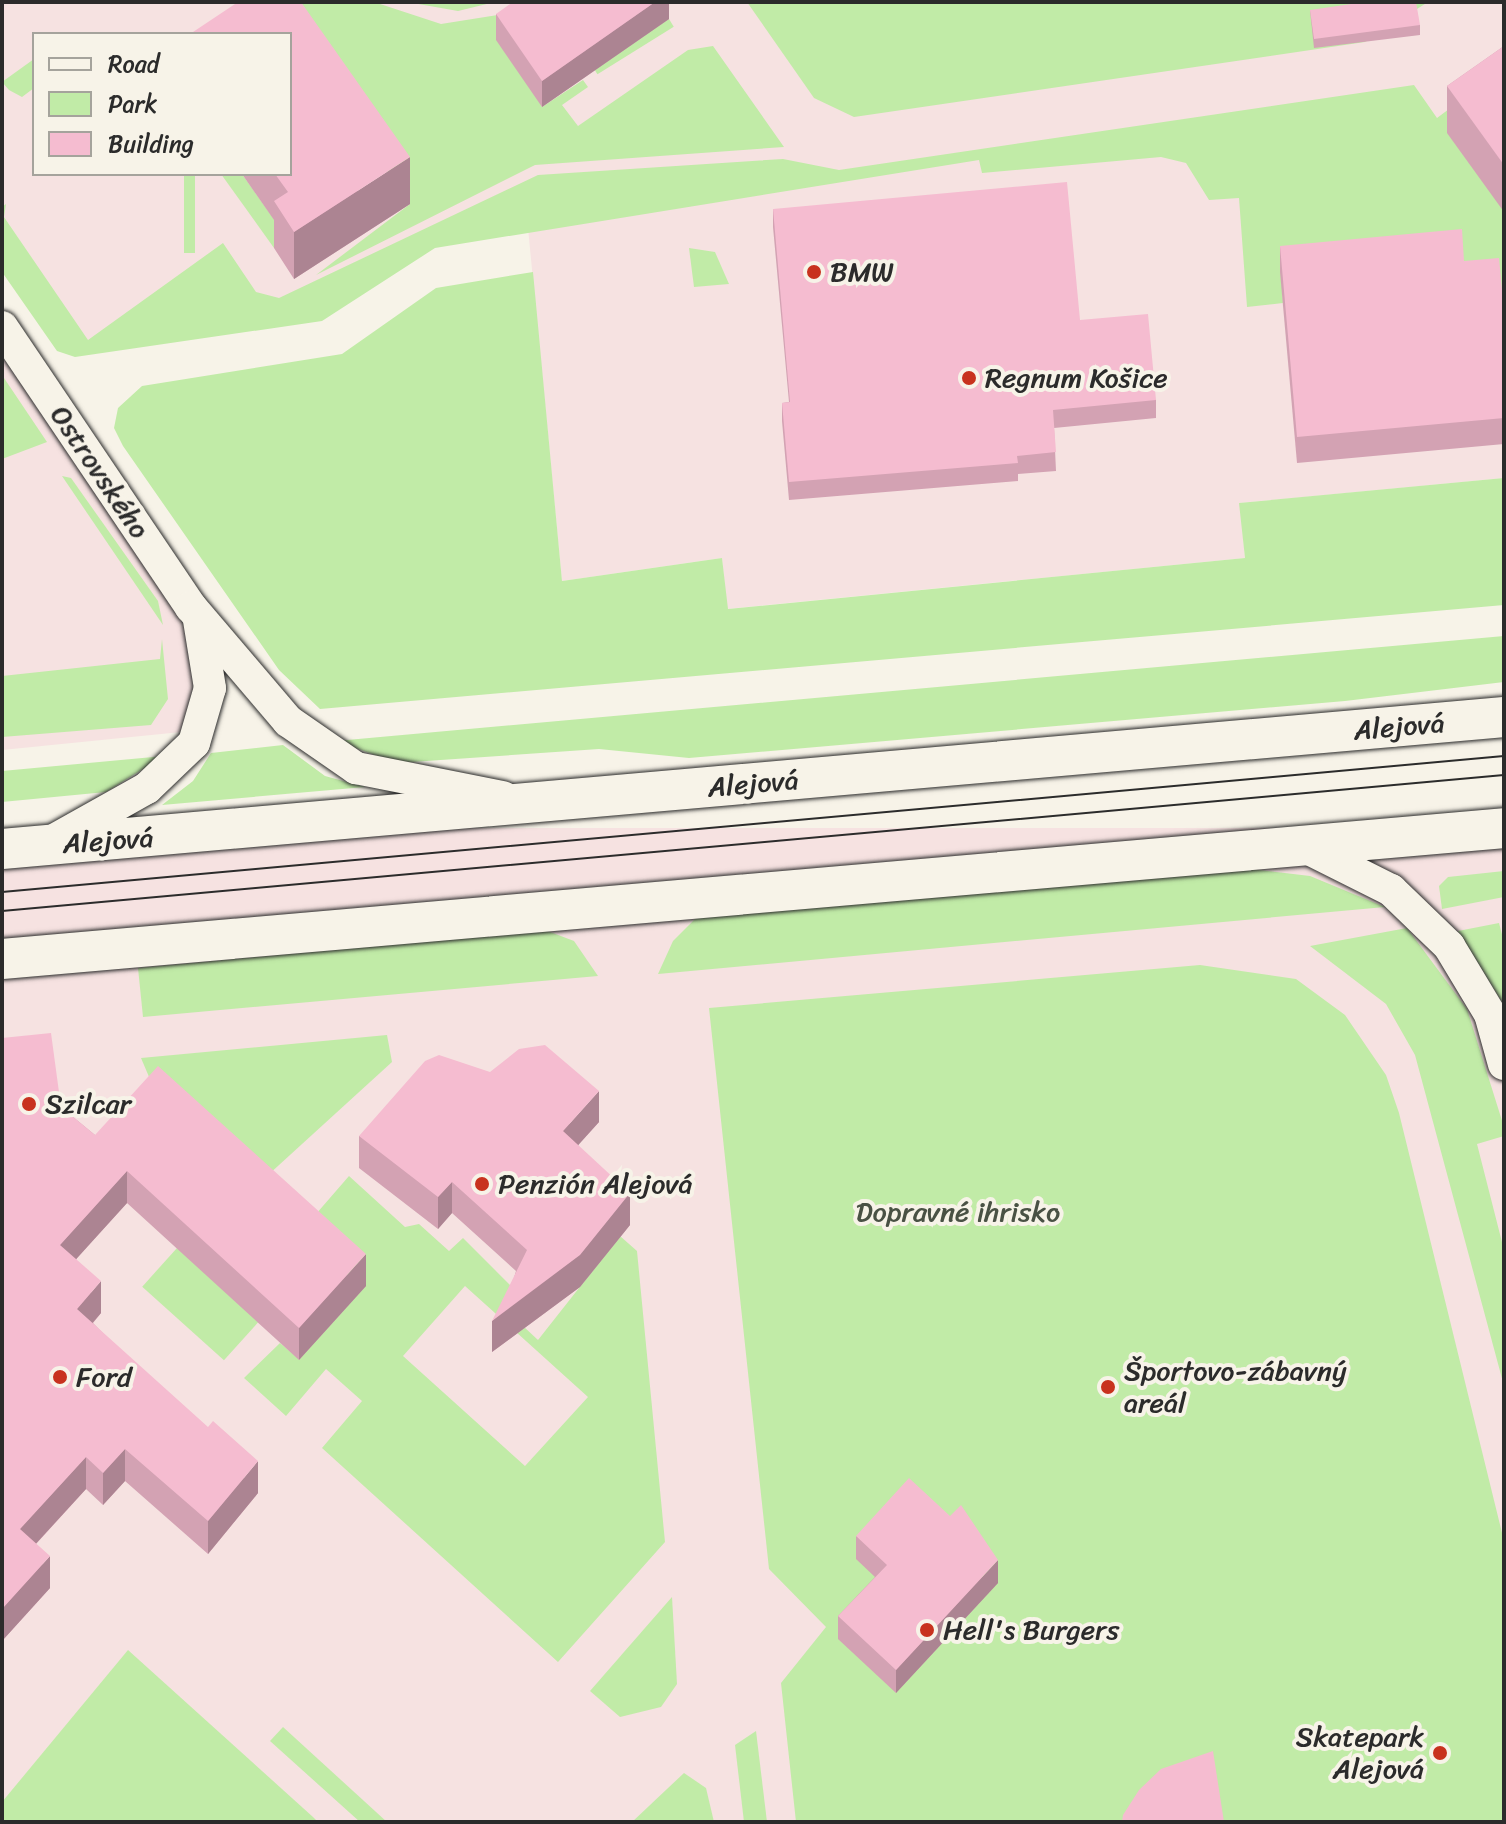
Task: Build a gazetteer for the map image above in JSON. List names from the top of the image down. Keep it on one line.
{"streets":{"street":["Ostrovského","Alejová"]},"crossings":[["Ostrovského","Alejová"]],"parks":["Dopravné ihrisko"],"places":["BMW","Regnum Košice","Szilcar","Penzión Alejová","Ford","Športovo-zábavný areál","Hell's Burgers","Skatepark Alejová"],"legend":["Road","Park","Building"]}
